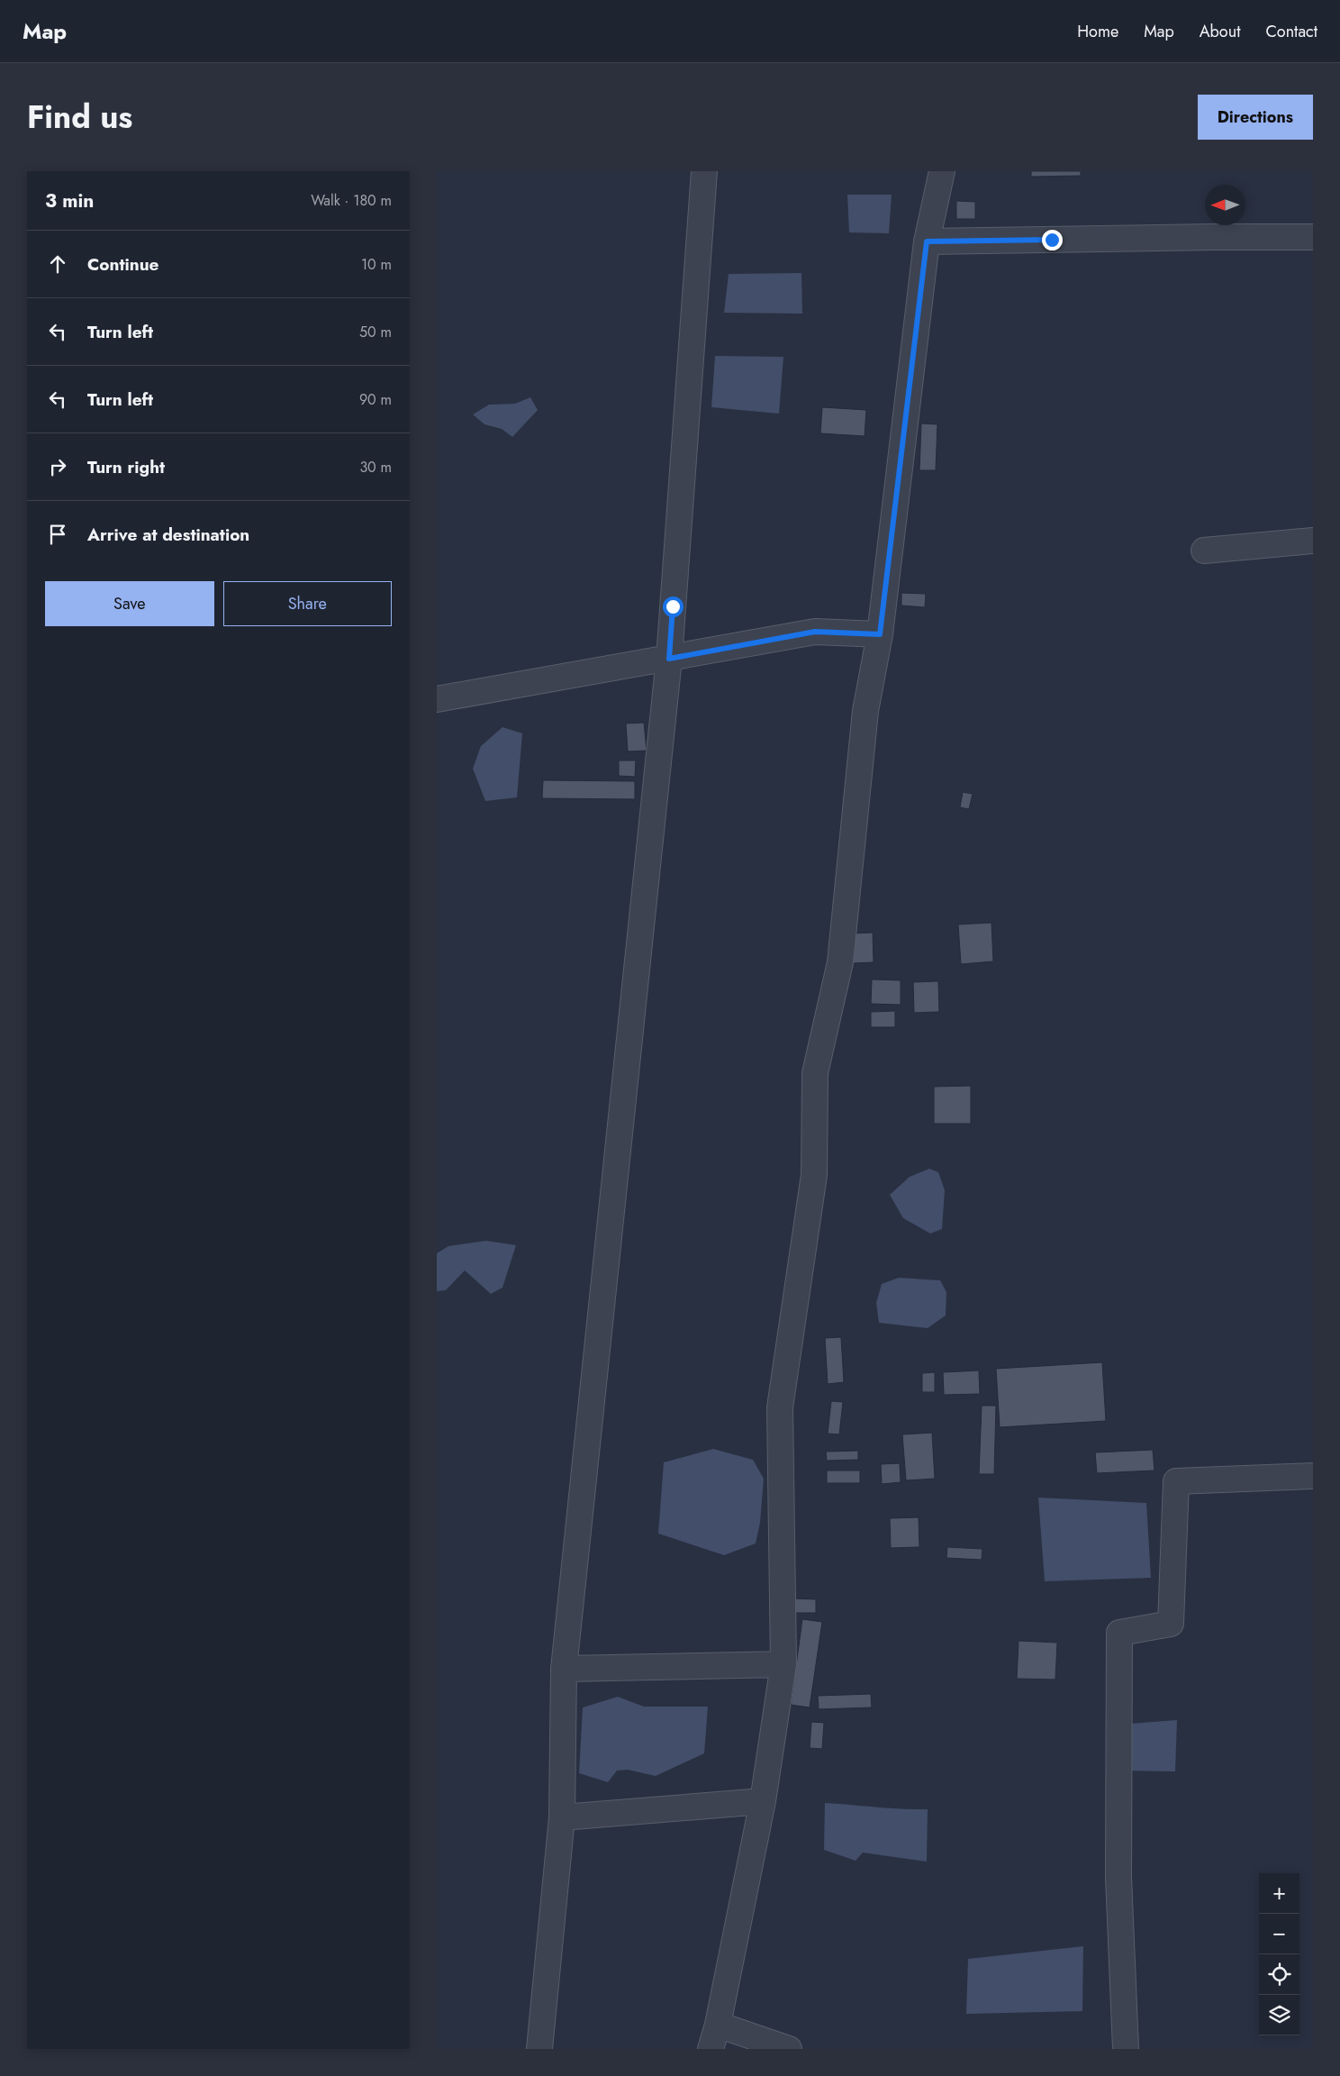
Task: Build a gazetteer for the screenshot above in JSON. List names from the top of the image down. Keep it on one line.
{"north":"left","page":{"header":"Map","nav":["Home","Map","About","Contact"],"title":"Find us","buttons":["Directions",["Save","Share"]],"heading":["3 min","Walk · 180 m"],"list":[["Continue","10 m"],["Turn left","50 m"],["Turn left","90 m"],["Turn right","30 m"],"Arrive at destination"],"map_buttons":["+","−"]}}
